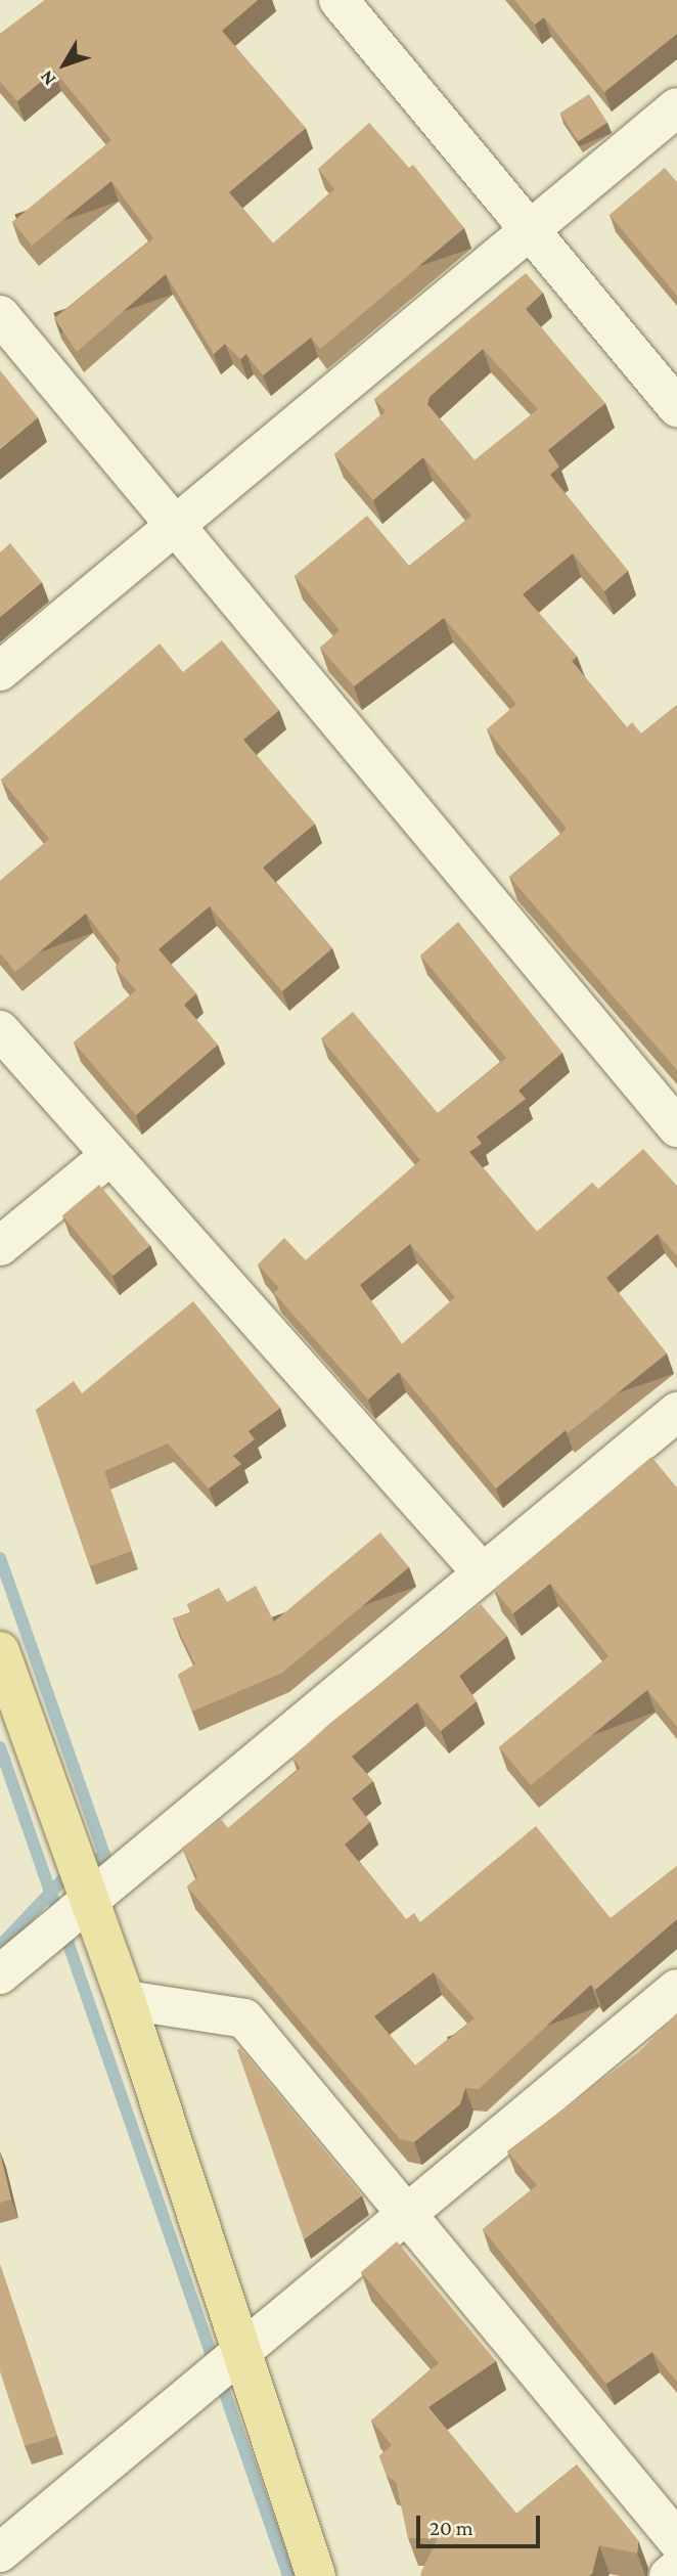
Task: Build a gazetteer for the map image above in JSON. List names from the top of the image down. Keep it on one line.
{"scale_bar":"20 m","north":"bottom left"}
